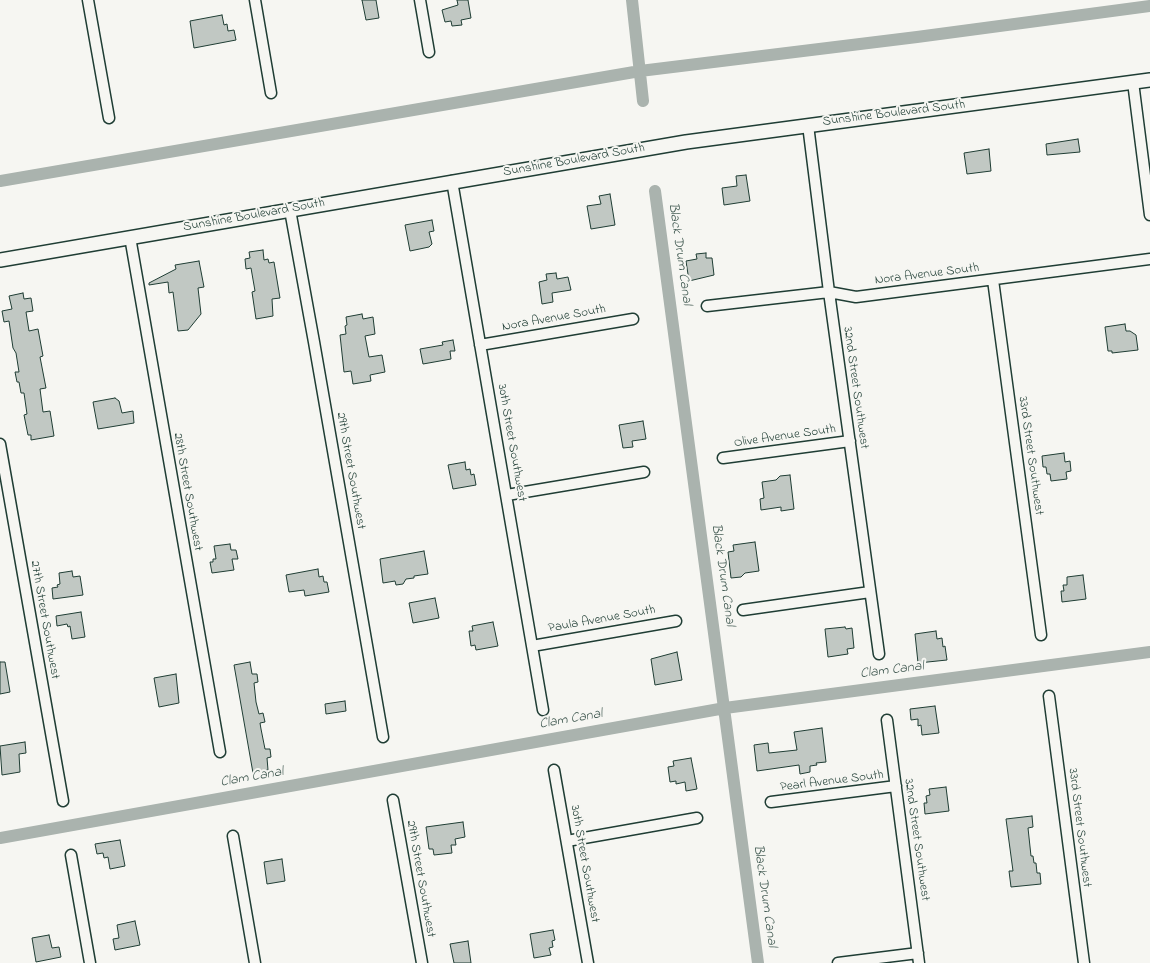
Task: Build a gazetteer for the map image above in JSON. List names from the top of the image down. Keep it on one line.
{"streets":{"street":["Sunshine Boulevard South","Nora Avenue South","32nd Street Southwest","Olive Avenue South","30th Street Southwest","33rd Street Southwest","29th Street Southwest","28th Street Southwest","27th Street Southwest","Paula Avenue South","Pearl Avenue South"]},"crossings":[["Sunshine Boulevard South","32nd Street Southwest"],["Sunshine Boulevard South","30th Street Southwest"],["Sunshine Boulevard South","29th Street Southwest"],["Sunshine Boulevard South","28th Street Southwest"],["Nora Avenue South","32nd Street Southwest"],["Nora Avenue South","30th Street Southwest"],["Nora Avenue South","33rd Street Southwest"],["32nd Street Southwest","Olive Avenue South"],["32nd Street Southwest","Pearl Avenue South"],["30th Street Southwest","Paula Avenue South"]],"water":["Black Drum Canal","Clam Canal"]}
